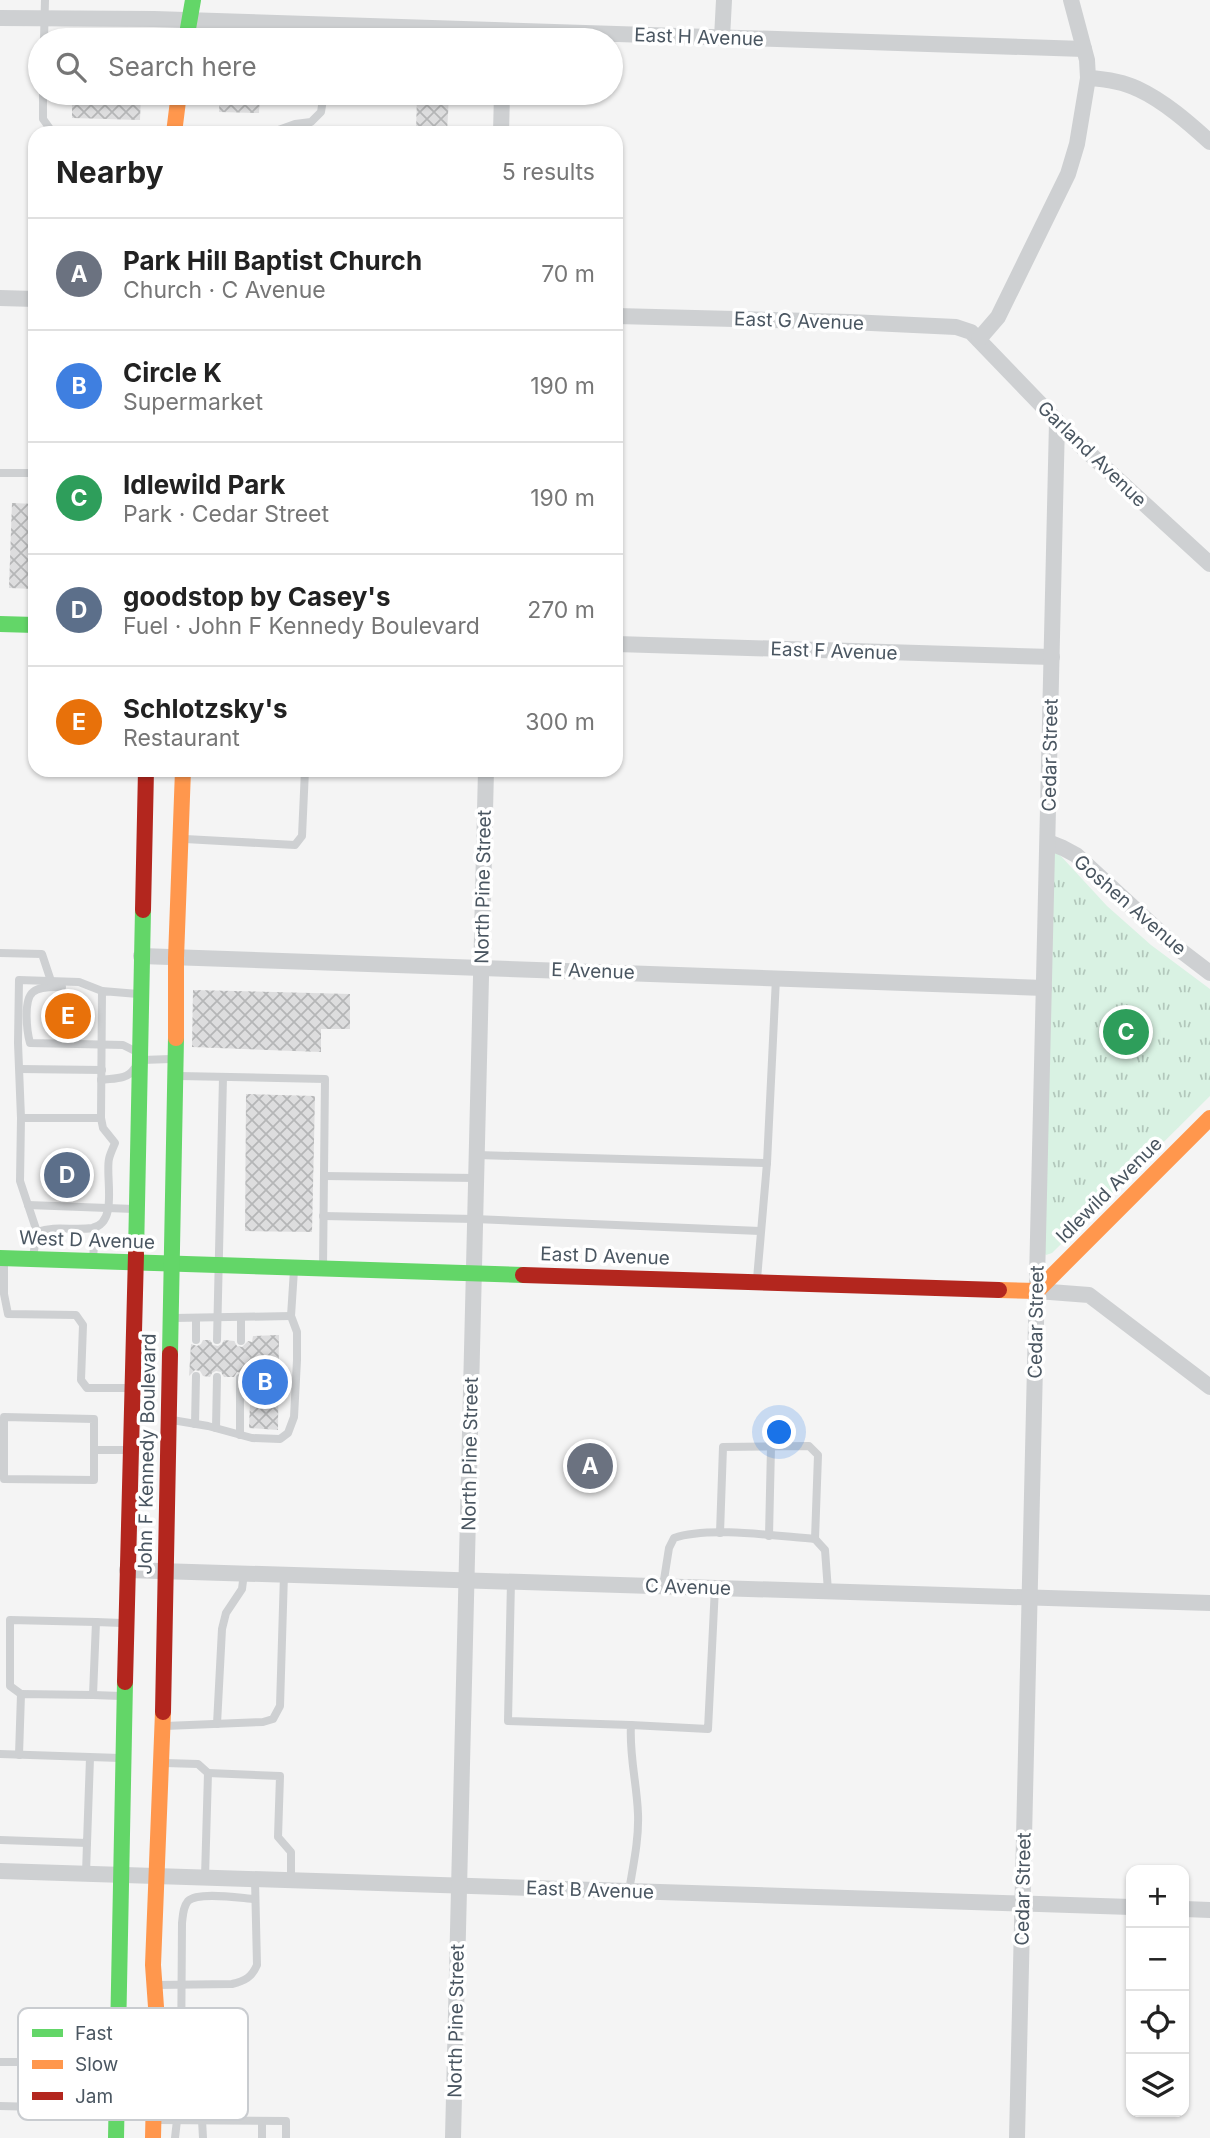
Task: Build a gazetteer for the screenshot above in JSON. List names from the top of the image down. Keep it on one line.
{"streets":{"main road":["Idlewild Avenue","West D Avenue","East D Avenue","John F Kennedy Boulevard"],"street":["East H Avenue","East G Avenue","Garland Avenue","East F Avenue","Cedar Street","North Pine Street","Goshen Avenue","E Avenue","C Avenue","East B Avenue"]},"crossings":[["East G Avenue","Garland Avenue"],["Garland Avenue","Cedar Street"],["East F Avenue","Cedar Street"],["Cedar Street","Goshen Avenue"],["Cedar Street","E Avenue"],["Cedar Street","Idlewild Avenue"],["Cedar Street","East D Avenue"],["Cedar Street","C Avenue"],["Cedar Street","East B Avenue"],["North Pine Street","E Avenue"],["North Pine Street","East D Avenue"],["North Pine Street","C Avenue"],["North Pine Street","East B Avenue"],["E Avenue","John F Kennedy Boulevard"],["Idlewild Avenue","East D Avenue"],["West D Avenue","East D Avenue"],["West D Avenue","John F Kennedy Boulevard"],["East D Avenue","John F Kennedy Boulevard"],["John F Kennedy Boulevard","C Avenue"],["John F Kennedy Boulevard","East B Avenue"]],"legend":["Fast","Slow","Jam"],"page":{"search":"Search here","heading":["Nearby","5 results"],"list":[{"mark":"A","name":"Park Hill Baptist Church","note":"Church · C Avenue","value":"70 m"},{"mark":"B","name":"Circle K","note":"Supermarket","value":"190 m"},{"mark":"C","name":"Idlewild Park","note":"Park · Cedar Street","value":"190 m"},{"mark":"D","name":"goodstop by Casey's","note":"Fuel · John F Kennedy Boulevard","value":"270 m"},{"mark":"E","name":"Schlotzsky's","note":"Restaurant","value":"300 m"}],"pins":["E","C","D","B","A"],"map_buttons":["+","−"]}}
